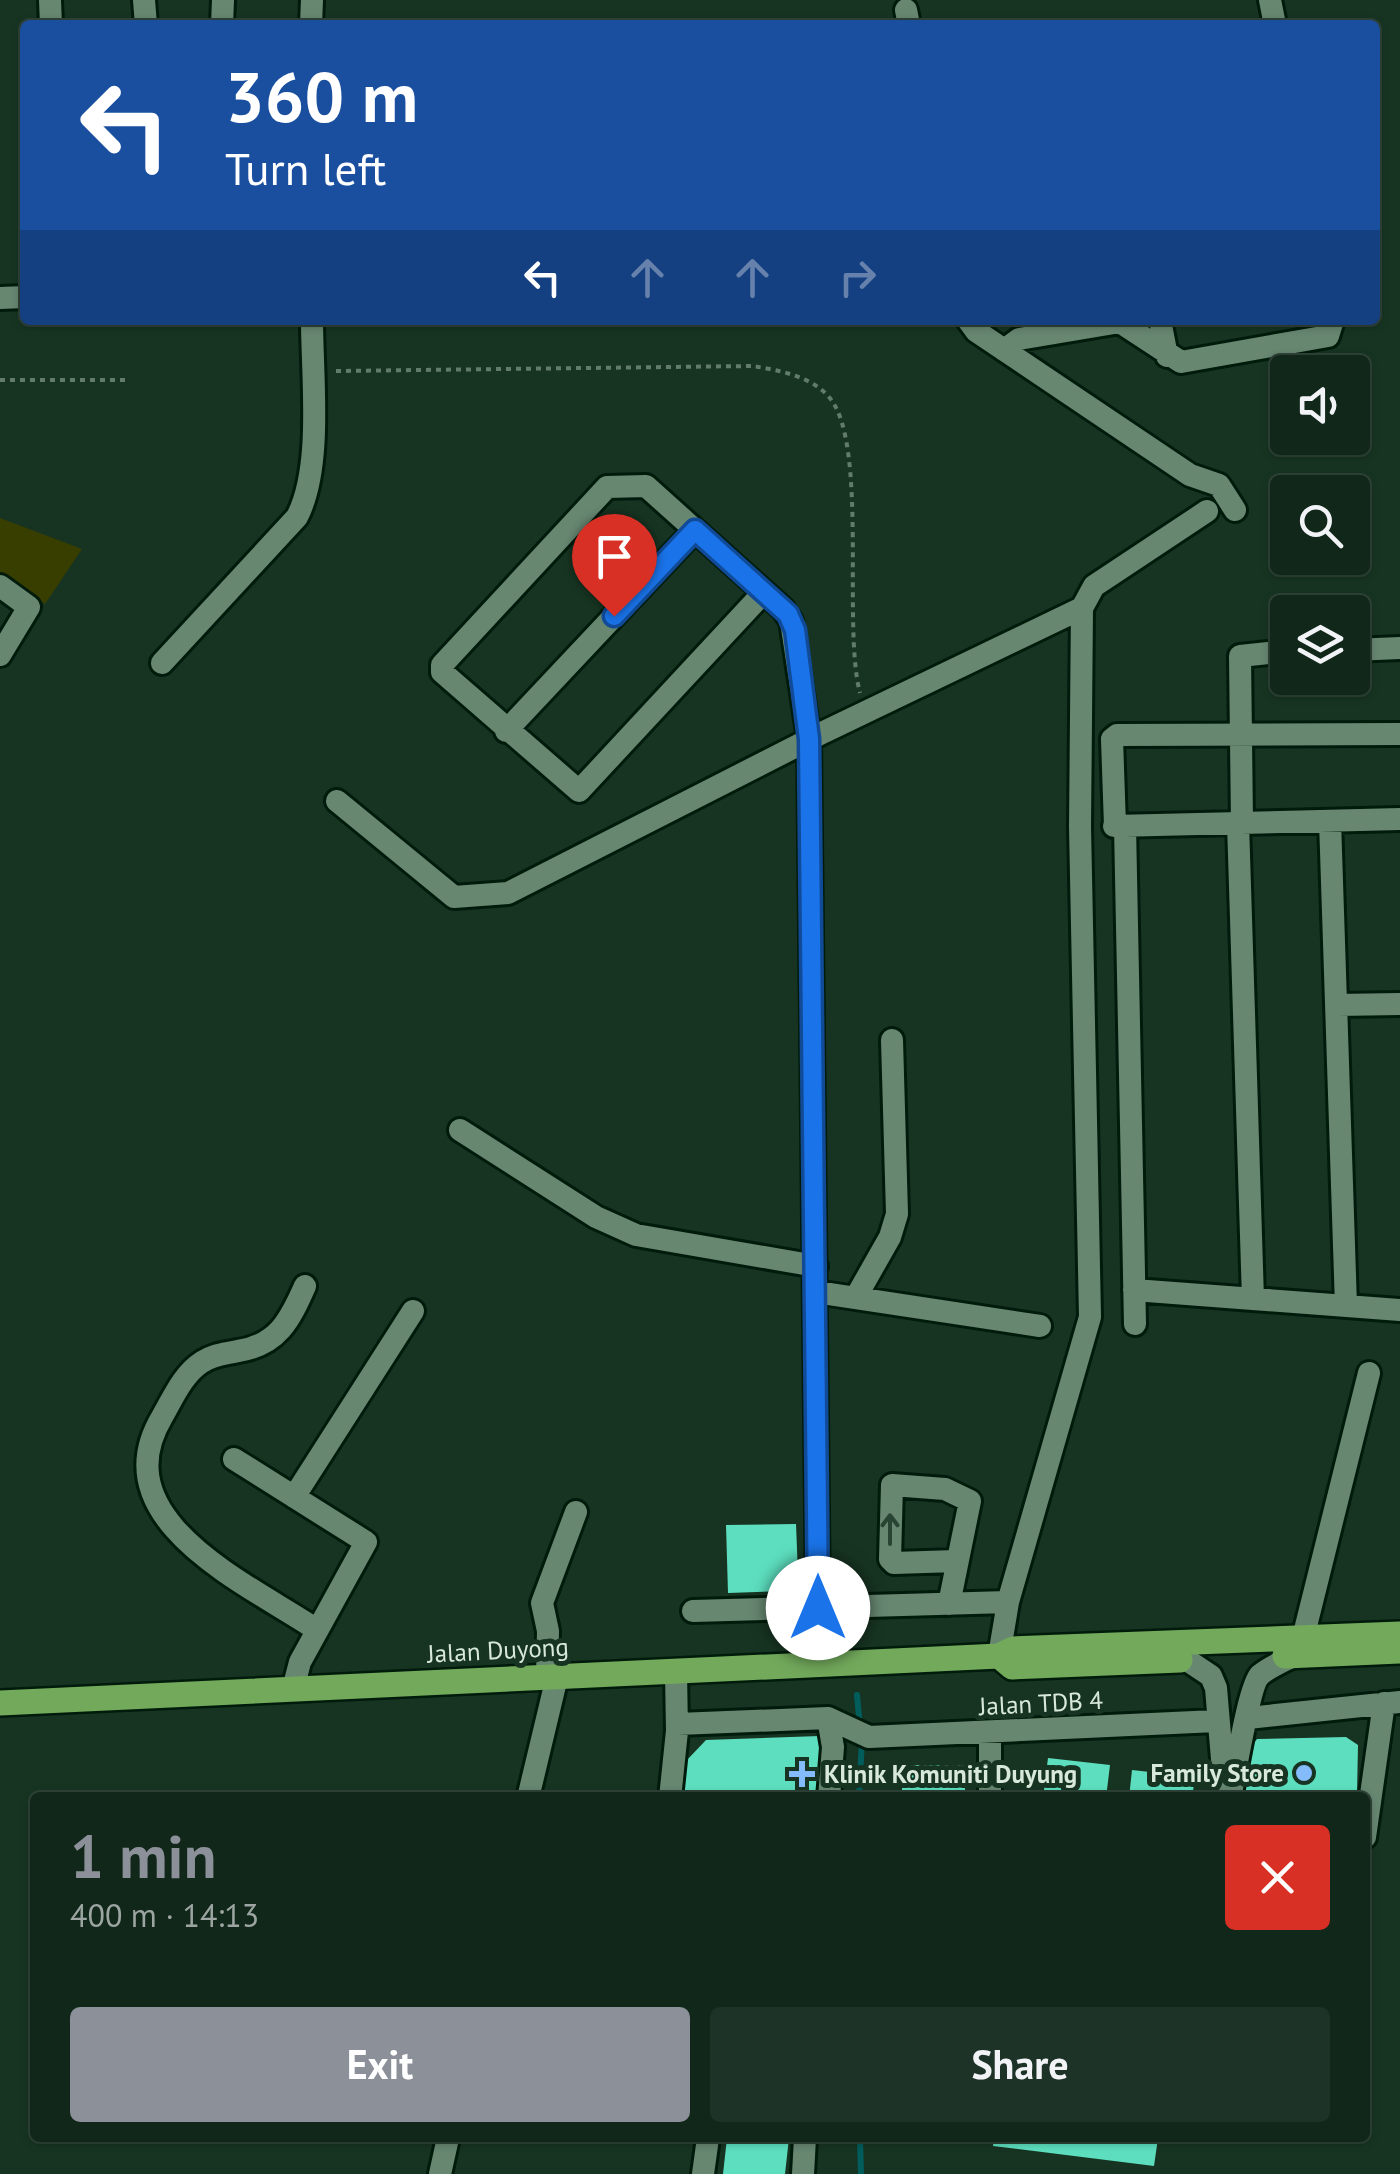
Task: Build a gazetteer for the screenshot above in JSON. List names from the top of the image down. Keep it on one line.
{"streets":{"main road":["Jalan Duyong"],"street":["Jalan TDB 4"]},"places":{"other":["Family Store"],"health":["Klinik Komuniti Duyung"]},"page":{"turn":["360 m","Turn left"],"heading":["1 min","400 m · 14:13"],"buttons":["Exit","Share"]}}
